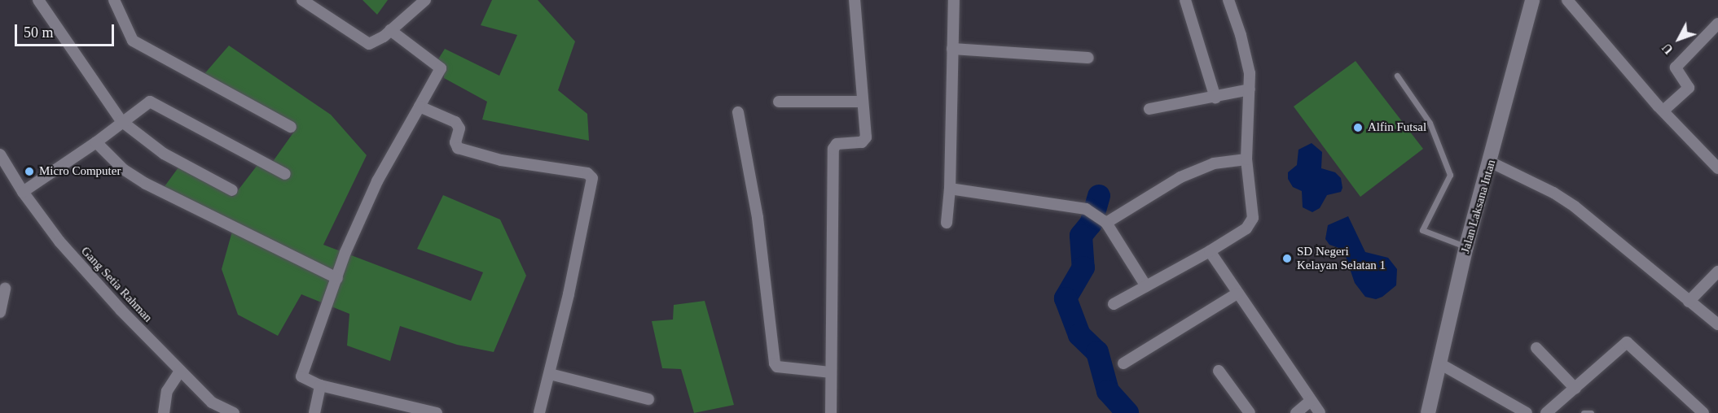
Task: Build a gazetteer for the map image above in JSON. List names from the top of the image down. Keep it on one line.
{"streets":{"street":["Jalan Laksana Intan","Gang Setia Rahman"]},"places":["Alfin Futsal","Micro Computer","SD Negeri Kelayan Selatan 1"],"scale_bar":"50 m","north":"bottom left"}
